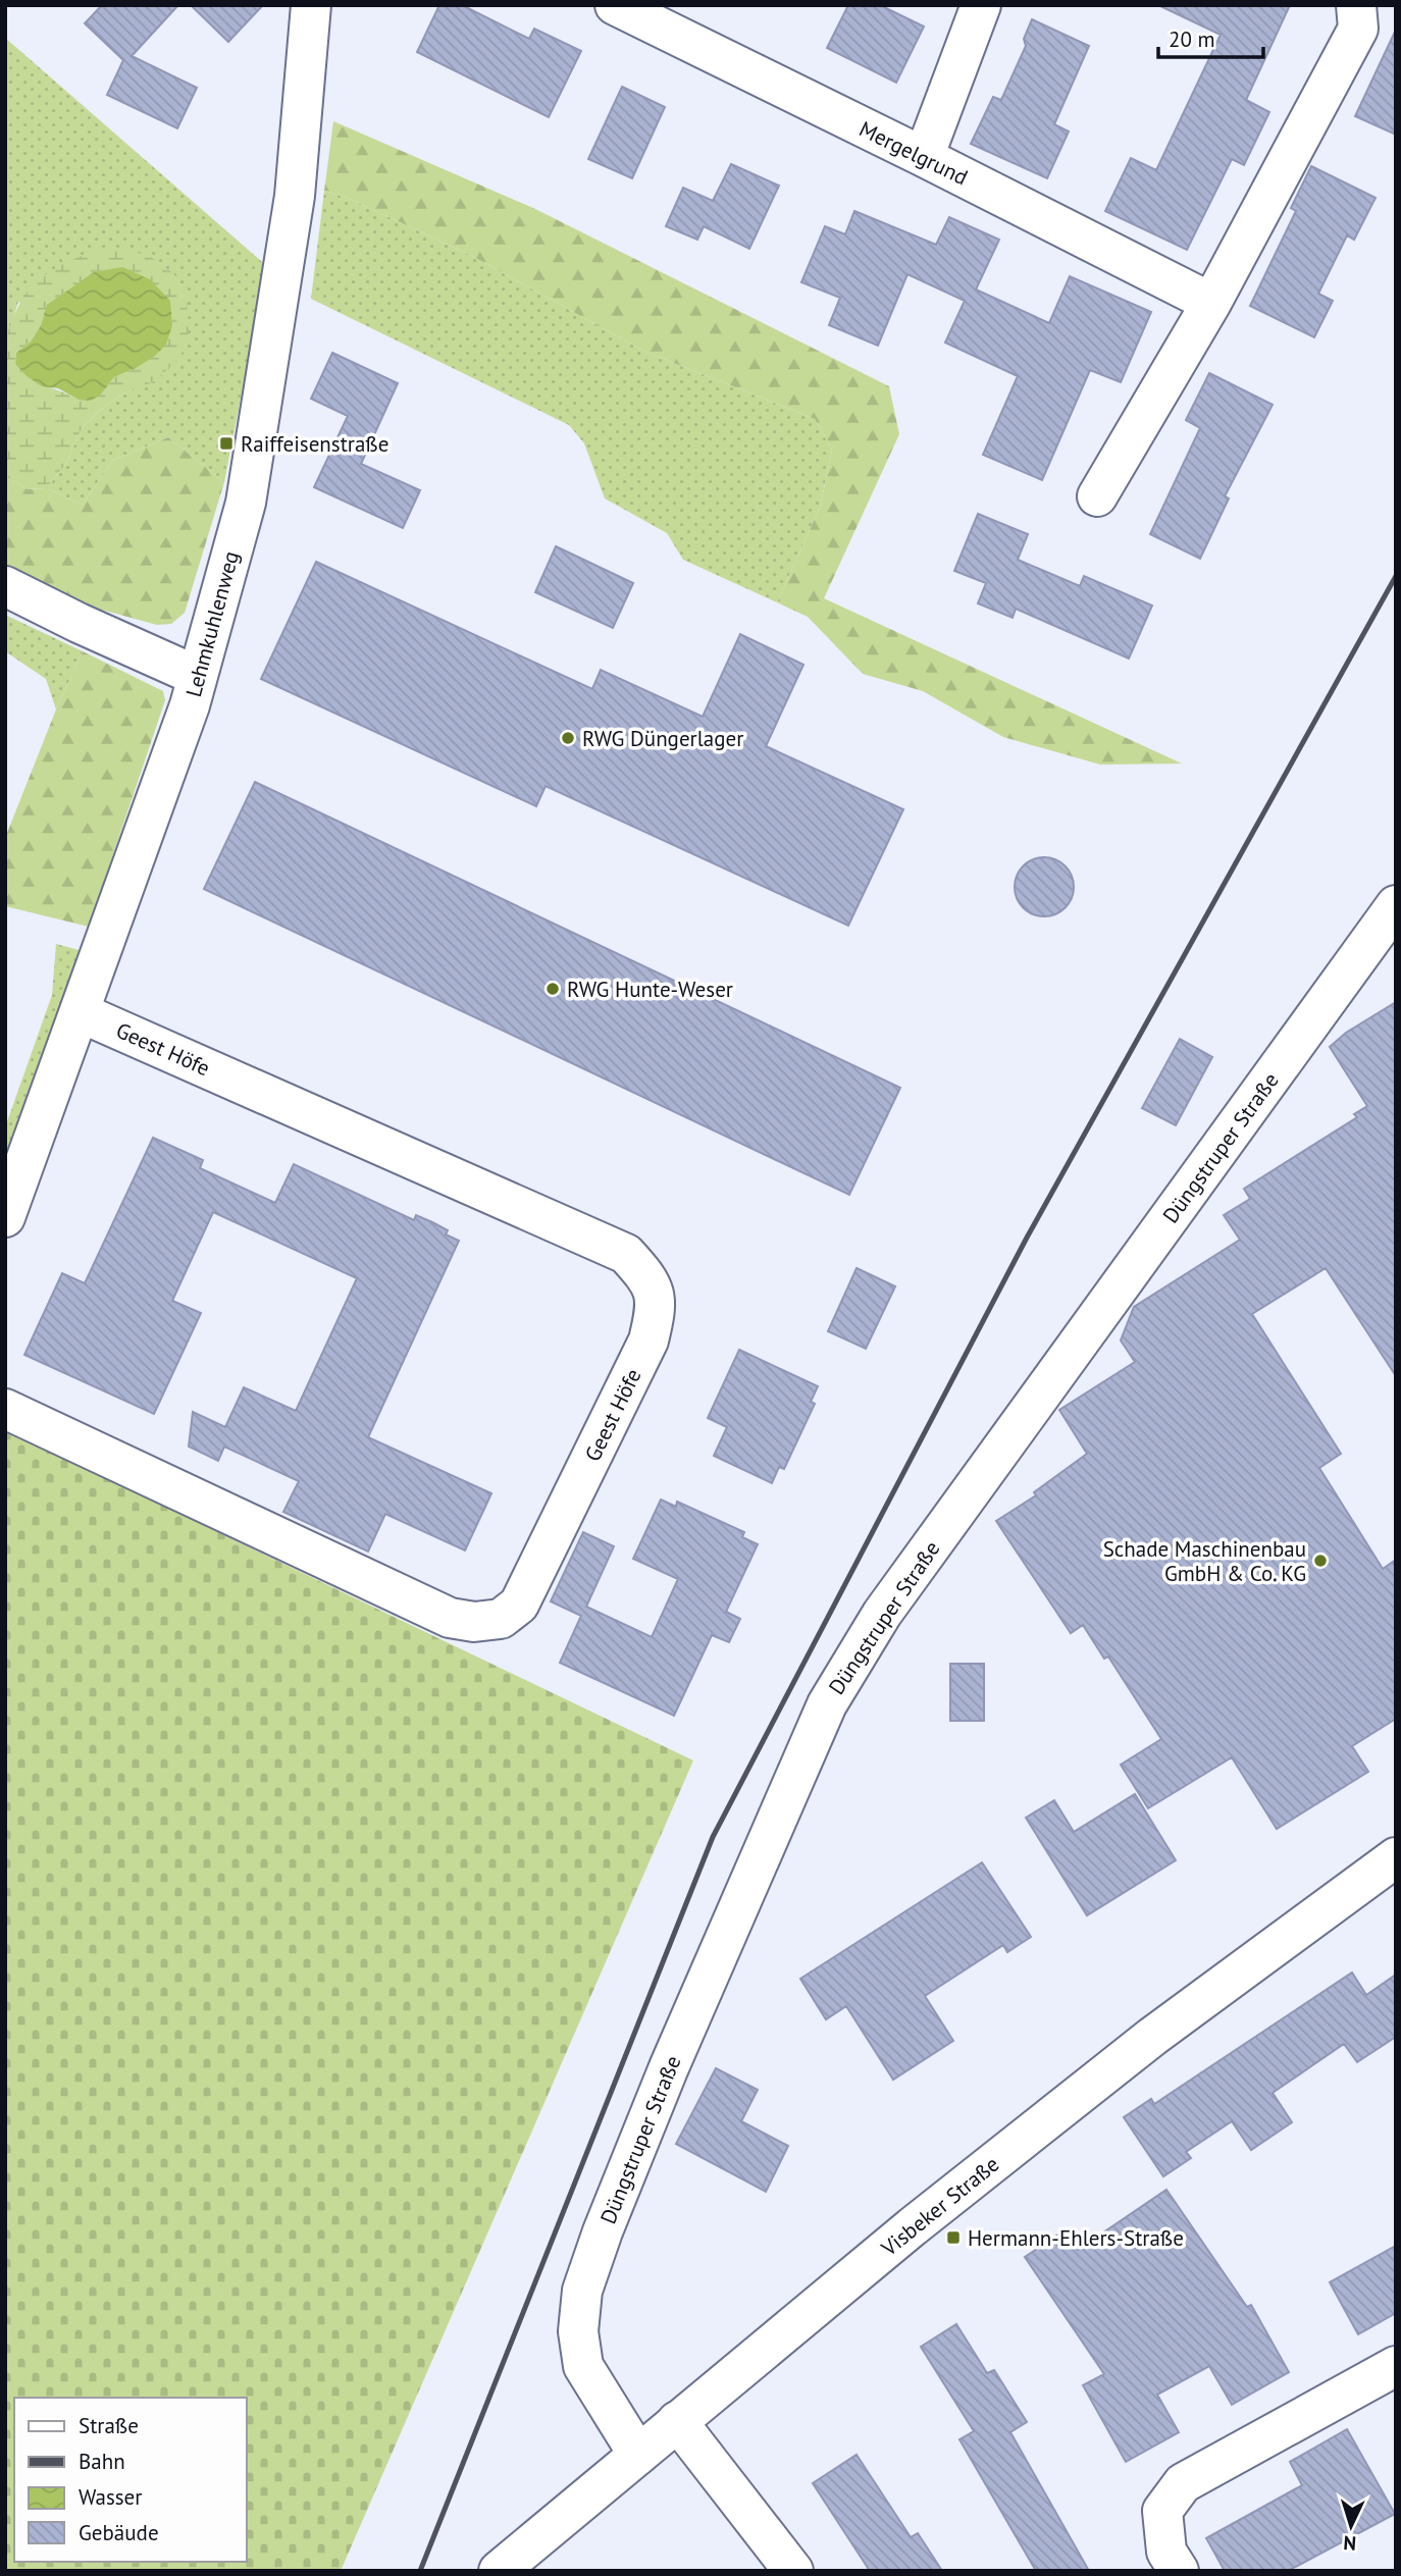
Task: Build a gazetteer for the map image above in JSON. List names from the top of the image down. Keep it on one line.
{"streets":{"street":["Mergelgrund","Lehmkuhlenweg","Geest Höfe","Düngstruper Straße","Visbeker Straße"]},"crossings":[["Lehmkuhlenweg","Geest Höfe"],["Düngstruper Straße","Visbeker Straße"]],"places":{"transit":["Raiffeisenstraße","Hermann-Ehlers-Straße"],"other":["RWG Düngerlager","RWG Hunte-Weser","Schade Maschinenbau GmbH & Co. KG"]},"legend":["Straße","Bahn","Wasser","Gebäude"],"scale_bar":"20 m","north":"bottom"}
